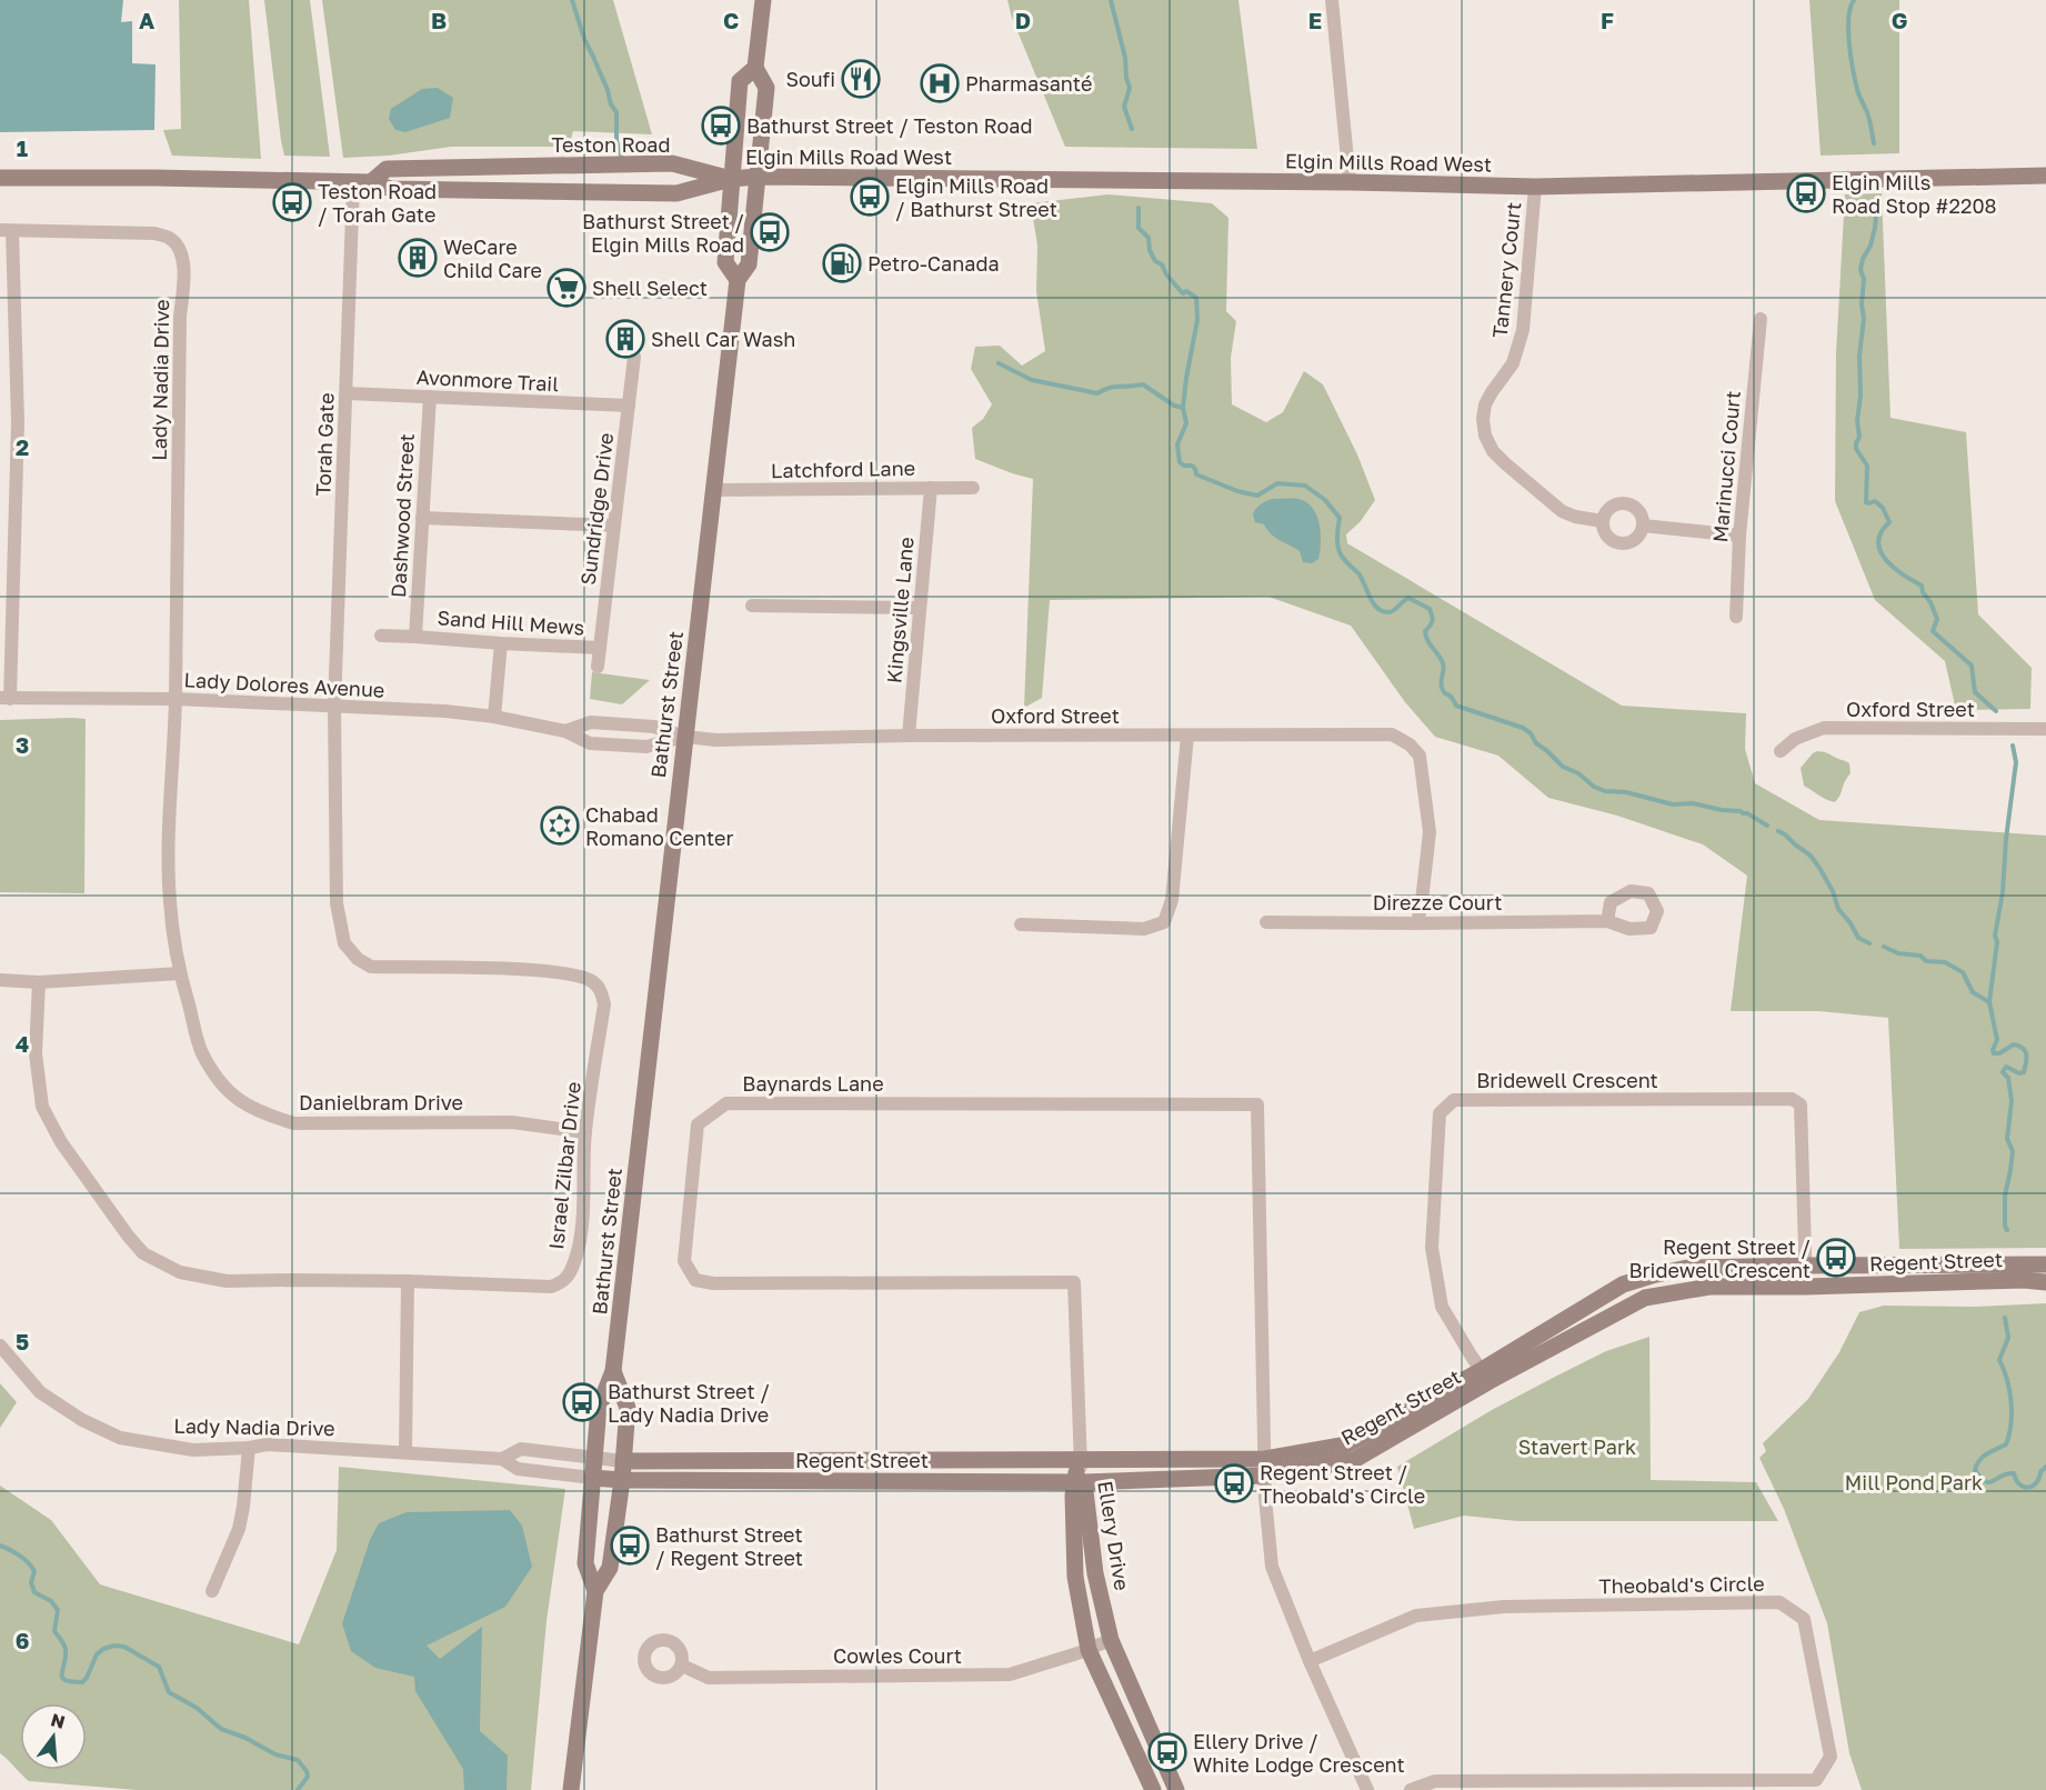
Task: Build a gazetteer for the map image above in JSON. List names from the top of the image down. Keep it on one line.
{"streets":{"main road":["Teston Road","Elgin Mills Road West","Bathurst Street","Regent Street","Ellery Drive"],"street":["Tannery Court","Lady Nadia Drive","Avonmore Trail","Torah Gate","Marinucci Court","Latchford Lane","Sundridge Drive","Dashwood Street","Kingsville Lane","Sand Hill Mews","Lady Dolores Avenue","Oxford Street","Direzze Court","Bridewell Crescent","Baynards Lane","Danielbram Drive","Israel Zilbar Drive","Theobald's Circle","Cowles Court"]},"crossings":[["Teston Road","Elgin Mills Road West"],["Teston Road","Torah Gate"],["Teston Road","Bathurst Street"],["Elgin Mills Road West","Tannery Court"],["Elgin Mills Road West","Bathurst Street"],["Lady Nadia Drive","Lady Dolores Avenue"],["Lady Nadia Drive","Bathurst Street"],["Lady Nadia Drive","Danielbram Drive"],["Lady Nadia Drive","Regent Street"],["Avonmore Trail","Torah Gate"],["Avonmore Trail","Sundridge Drive"],["Avonmore Trail","Dashwood Street"],["Torah Gate","Lady Dolores Avenue"],["Torah Gate","Israel Zilbar Drive"],["Latchford Lane","Kingsville Lane"],["Latchford Lane","Bathurst Street"],["Sundridge Drive","Sand Hill Mews"],["Dashwood Street","Sand Hill Mews"],["Kingsville Lane","Oxford Street"],["Lady Dolores Avenue","Bathurst Street"],["Lady Dolores Avenue","Oxford Street"],["Lady Dolores Avenue","Danielbram Drive"],["Lady Dolores Avenue","Israel Zilbar Drive"],["Bathurst Street","Oxford Street"],["Bathurst Street","Regent Street"],["Oxford Street","Direzze Court"],["Bridewell Crescent","Regent Street"],["Baynards Lane","Regent Street"],["Baynards Lane","Ellery Drive"],["Danielbram Drive","Israel Zilbar Drive"],["Regent Street","Ellery Drive"],["Ellery Drive","Cowles Court"]],"parks":["Stavert Park","Mill Pond Park"],"places":{"restaurant":["Soufi"],"hospital":["Pharmasanté"],"bus stop":["Bathurst Street / Teston Road","Elgin Mills Road Stop #2208","Elgin Mills Road / Bathurst Street","Teston Road / Torah Gate","Bathurst Street / Elgin Mills Road","Regent Street / Bridewell Crescent","Bathurst Street / Lady Nadia Drive","Regent Street / Theobald's Circle","Bathurst Street / Regent Street","Ellery Drive / White Lodge Crescent"],"building":["WeCare Child Care","Shell Car Wash"],"fuel station":["Petro-Canada"],"supermarket":["Shell Select"],"synagogue":["Chabad Romano Center"]},"north":"top","grid":{"columns":["A","B","C","D","E","F","G"],"rows":["1","2","3","4","5","6"]}}
